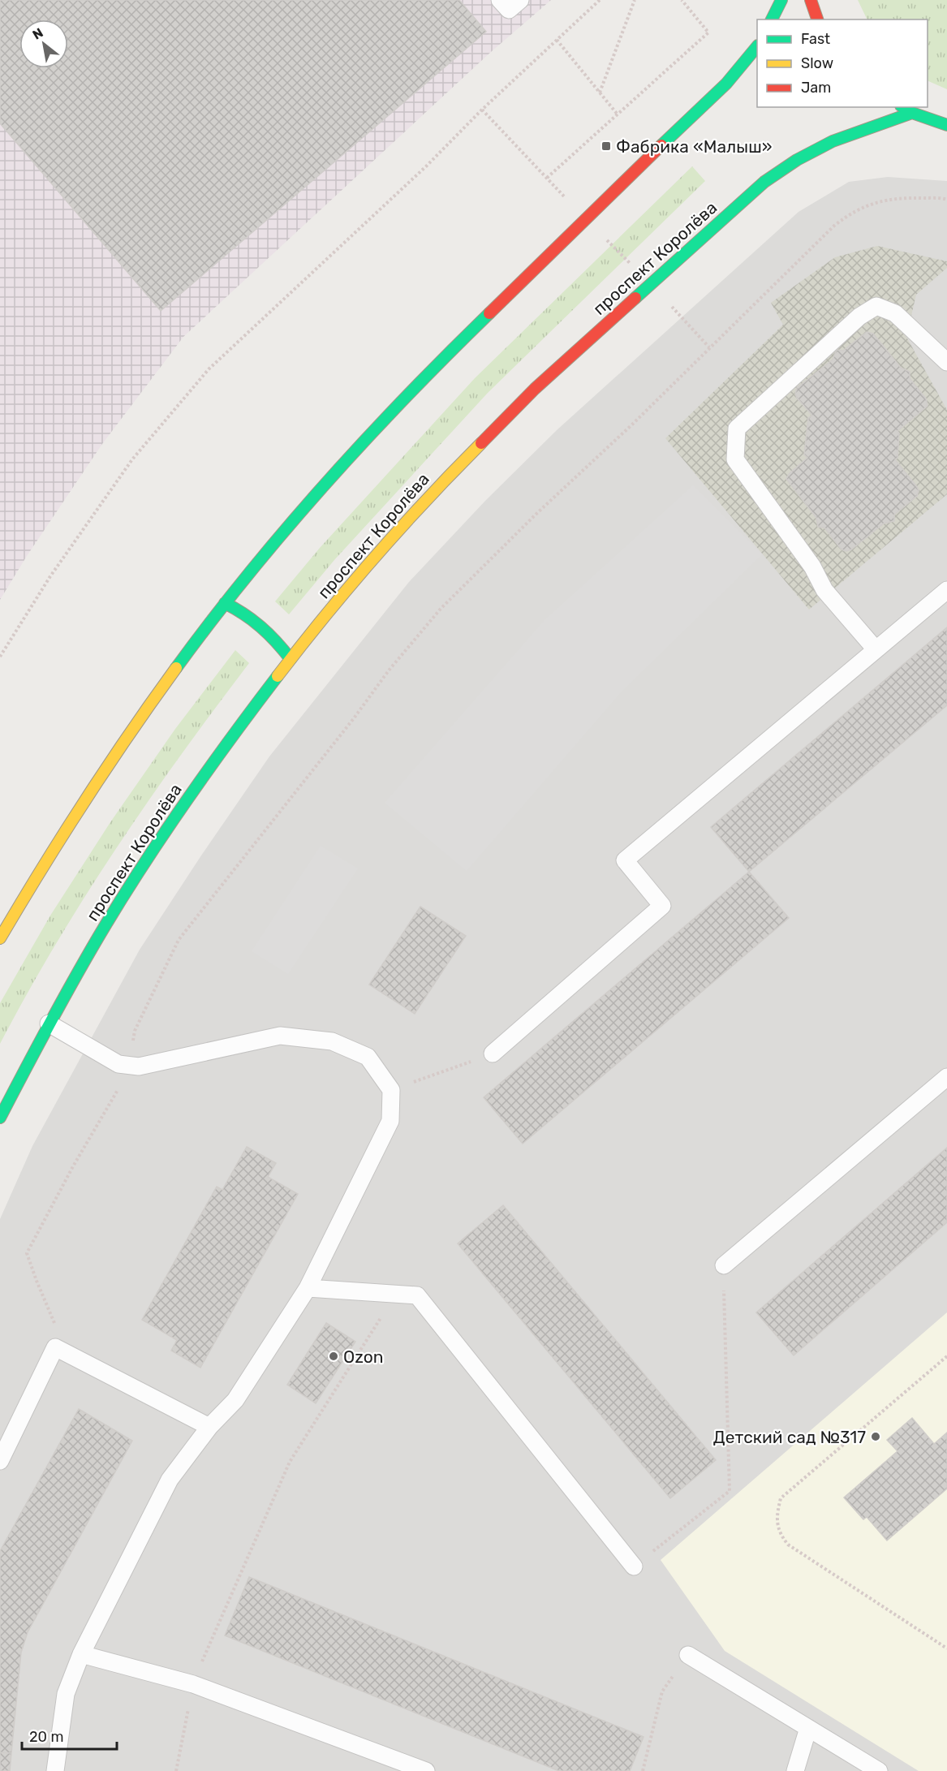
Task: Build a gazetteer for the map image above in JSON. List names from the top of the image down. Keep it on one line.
{"streets":{"main road":["проспект Королёва"]},"places":{"transit":["Фабрика «Малыш»"],"other":["Ozon","Детский сад №317"]},"legend":["Fast","Slow","Jam"],"scale_bar":"20 m","north":"top left"}
